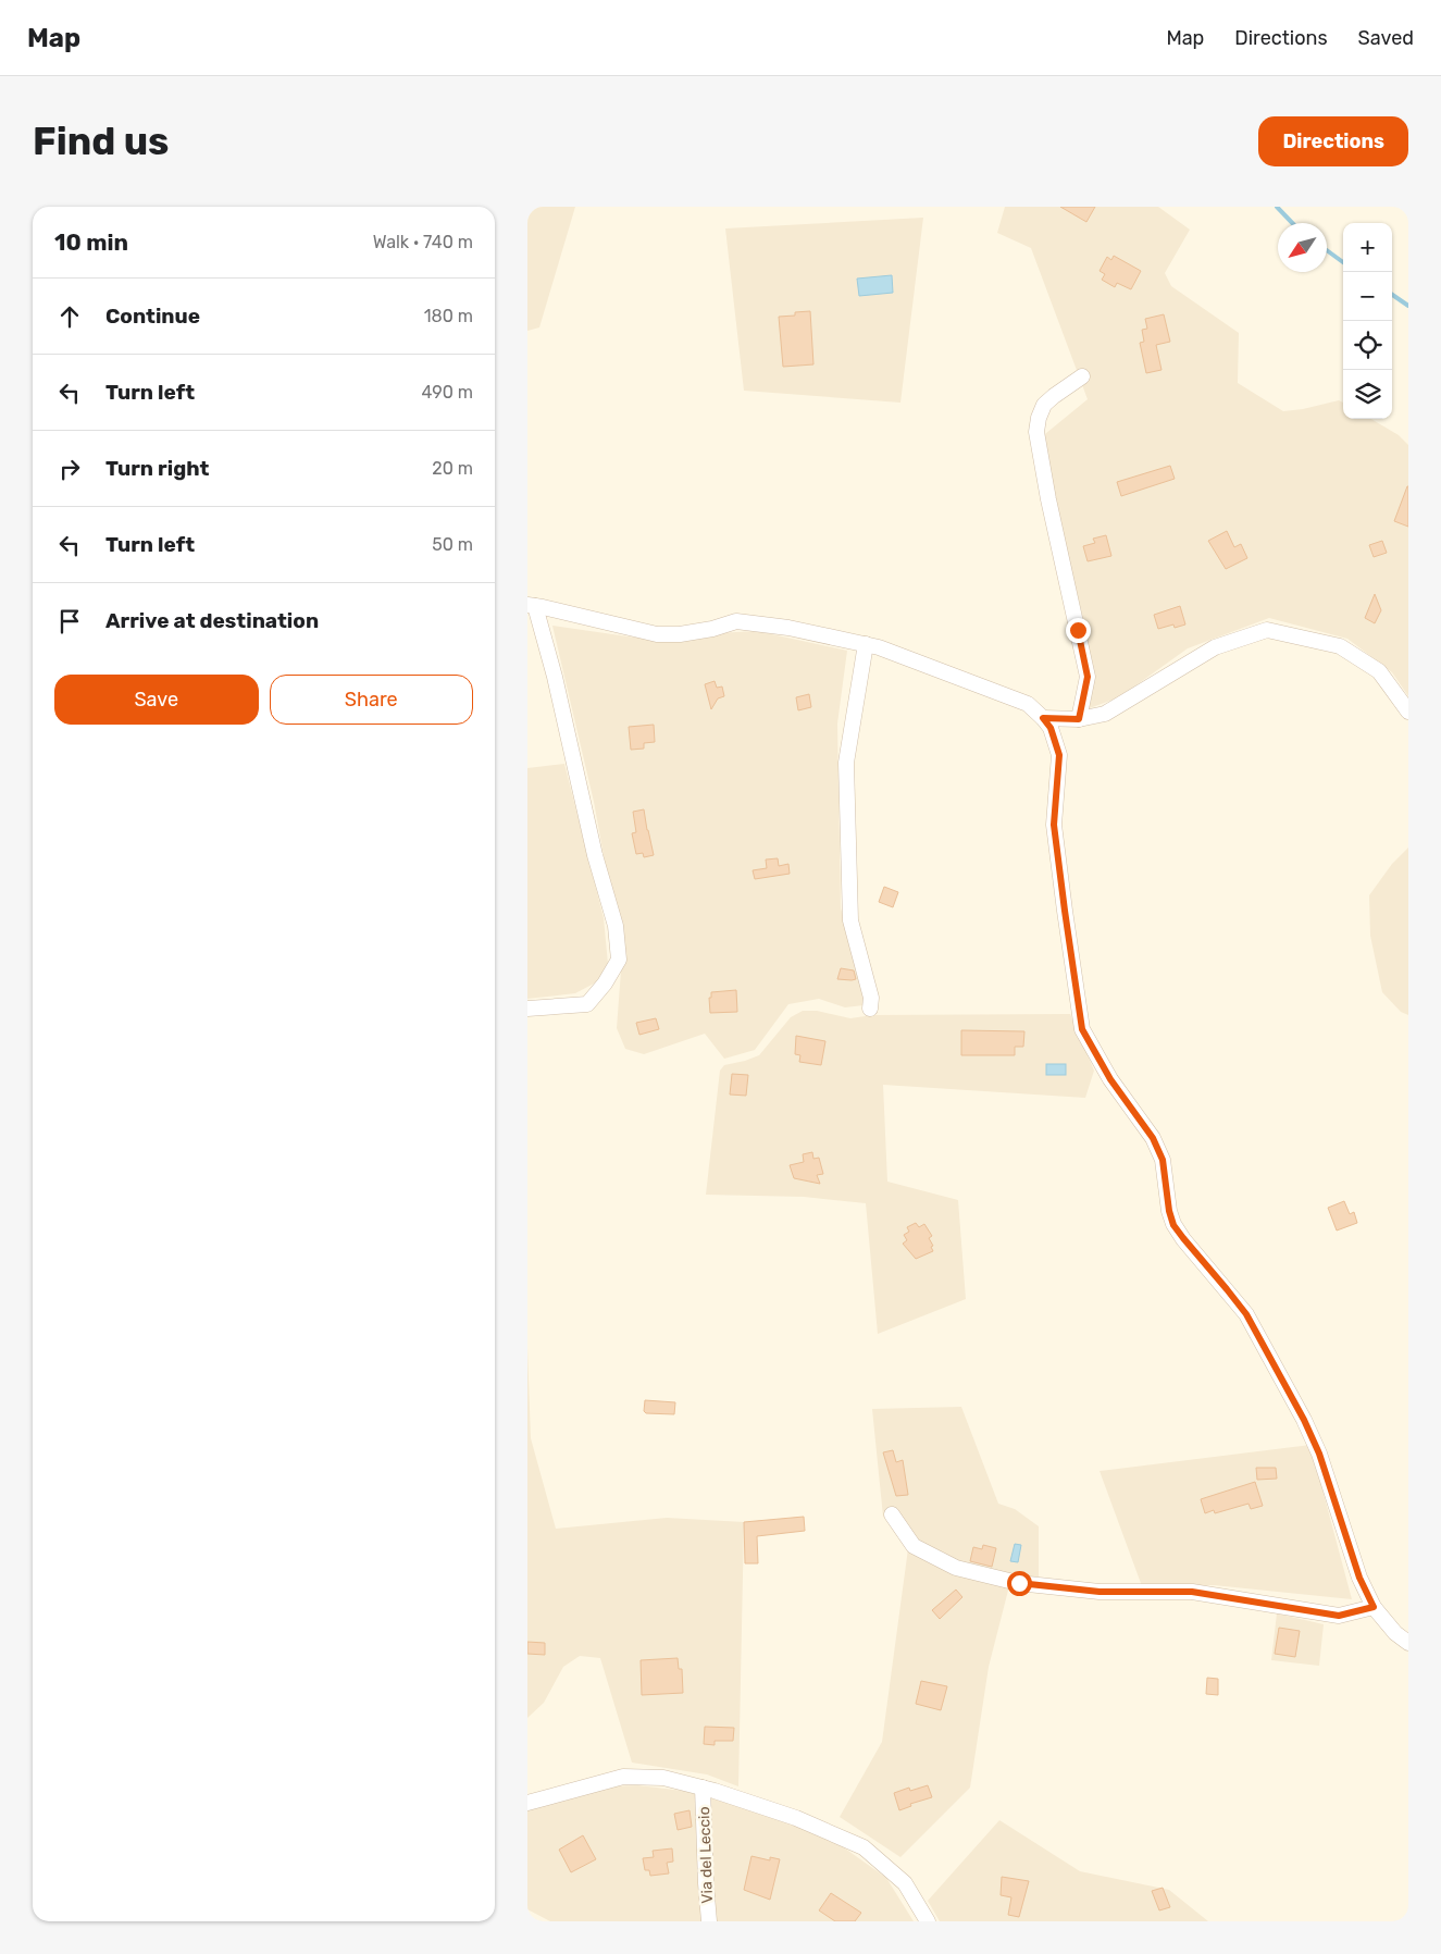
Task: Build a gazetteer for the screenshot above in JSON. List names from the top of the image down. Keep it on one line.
{"streets":{"street":["Via del Leccio"]},"north":"bottom left","page":{"header":"Map","nav":["Map","Directions","Saved"],"buttons":["Directions",["Save","Share"]],"title":"Find us","heading":["10 min","Walk · 740 m"],"map_buttons":["+","−"],"list":[["Continue","180 m"],["Turn left","490 m"],["Turn right","20 m"],["Turn left","50 m"],"Arrive at destination"]}}
